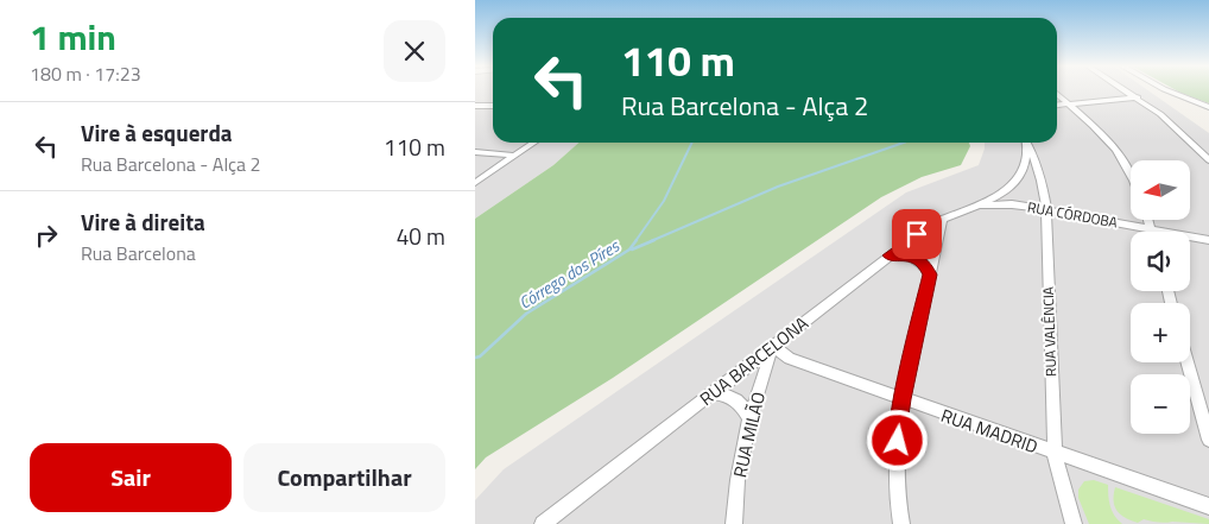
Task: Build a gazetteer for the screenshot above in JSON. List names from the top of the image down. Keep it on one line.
{"streets":{"street":["RUA CÓRDOBA","RUA VALÊNCIA","RUA BARCELONA","RUA MADRID","RUA MILÃO"]},"crossings":[["RUA CÓRDOBA","RUA VALÊNCIA"],["RUA CÓRDOBA","RUA BARCELONA"],["RUA VALÊNCIA","RUA MADRID"],["RUA BARCELONA","RUA MADRID"],["RUA BARCELONA","RUA MILÃO"],["RUA MADRID","RUA MILÃO"]],"water":["Córrego dos Píres"],"north":"left","page":{"heading":["1 min","180 m · 17:23"],"turn":["110 m","Rua Barcelona - Alça 2"],"list":[{"name":"Vire à esquerda","note":"Rua Barcelona - Alça 2","value":"110 m"},{"name":"Vire à direita","note":"Rua Barcelona","value":"40 m"}],"map_buttons":["+","−"],"buttons":["Sair","Compartilhar"]}}
